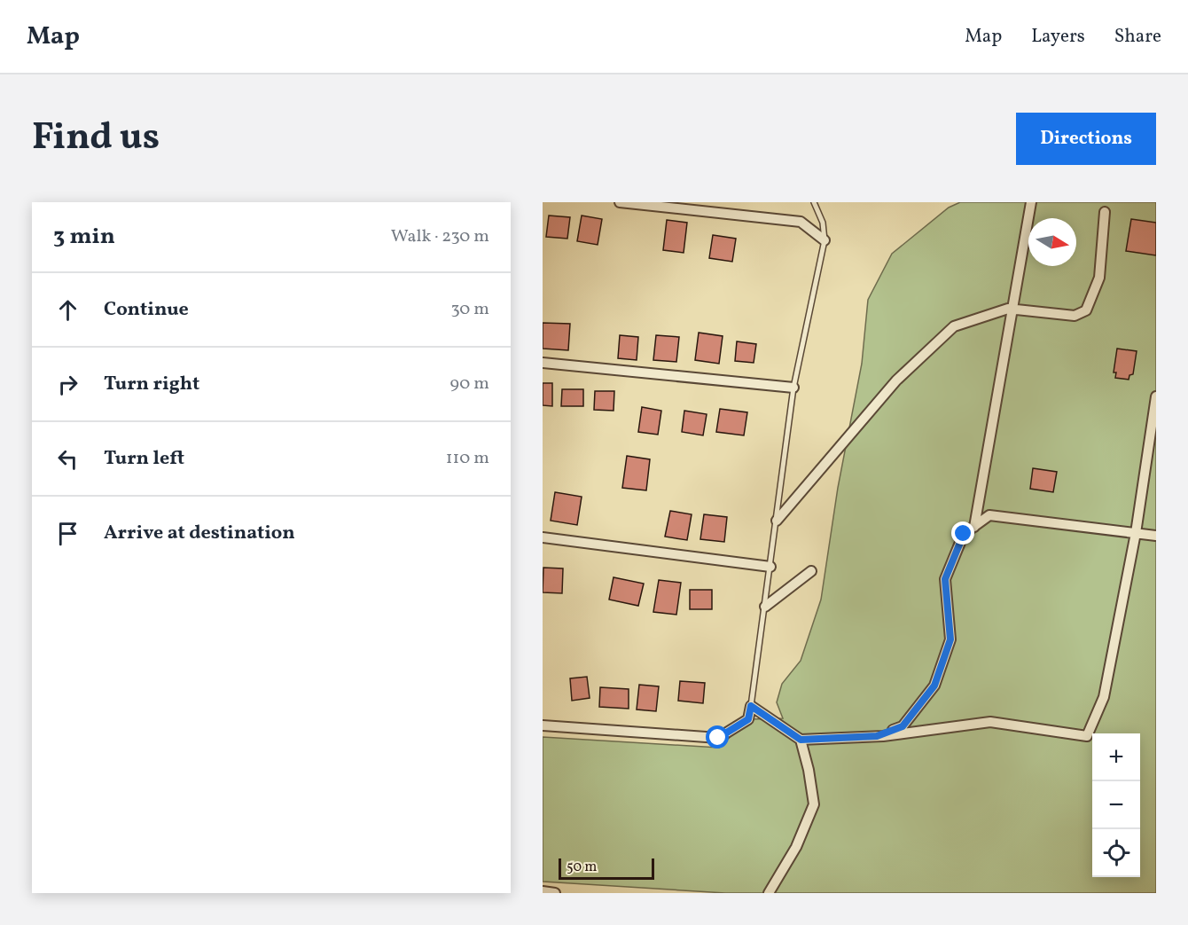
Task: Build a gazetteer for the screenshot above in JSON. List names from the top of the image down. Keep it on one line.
{"scale_bar":"50 m","north":"right","page":{"header":"Map","nav":["Map","Layers","Share"],"title":"Find us","buttons":"Directions","heading":["3 min","Walk · 230 m"],"list":[["Continue","30 m"],["Turn right","90 m"],["Turn left","110 m"],"Arrive at destination"],"map_buttons":["+","−"],"scale":"50 m"}}
